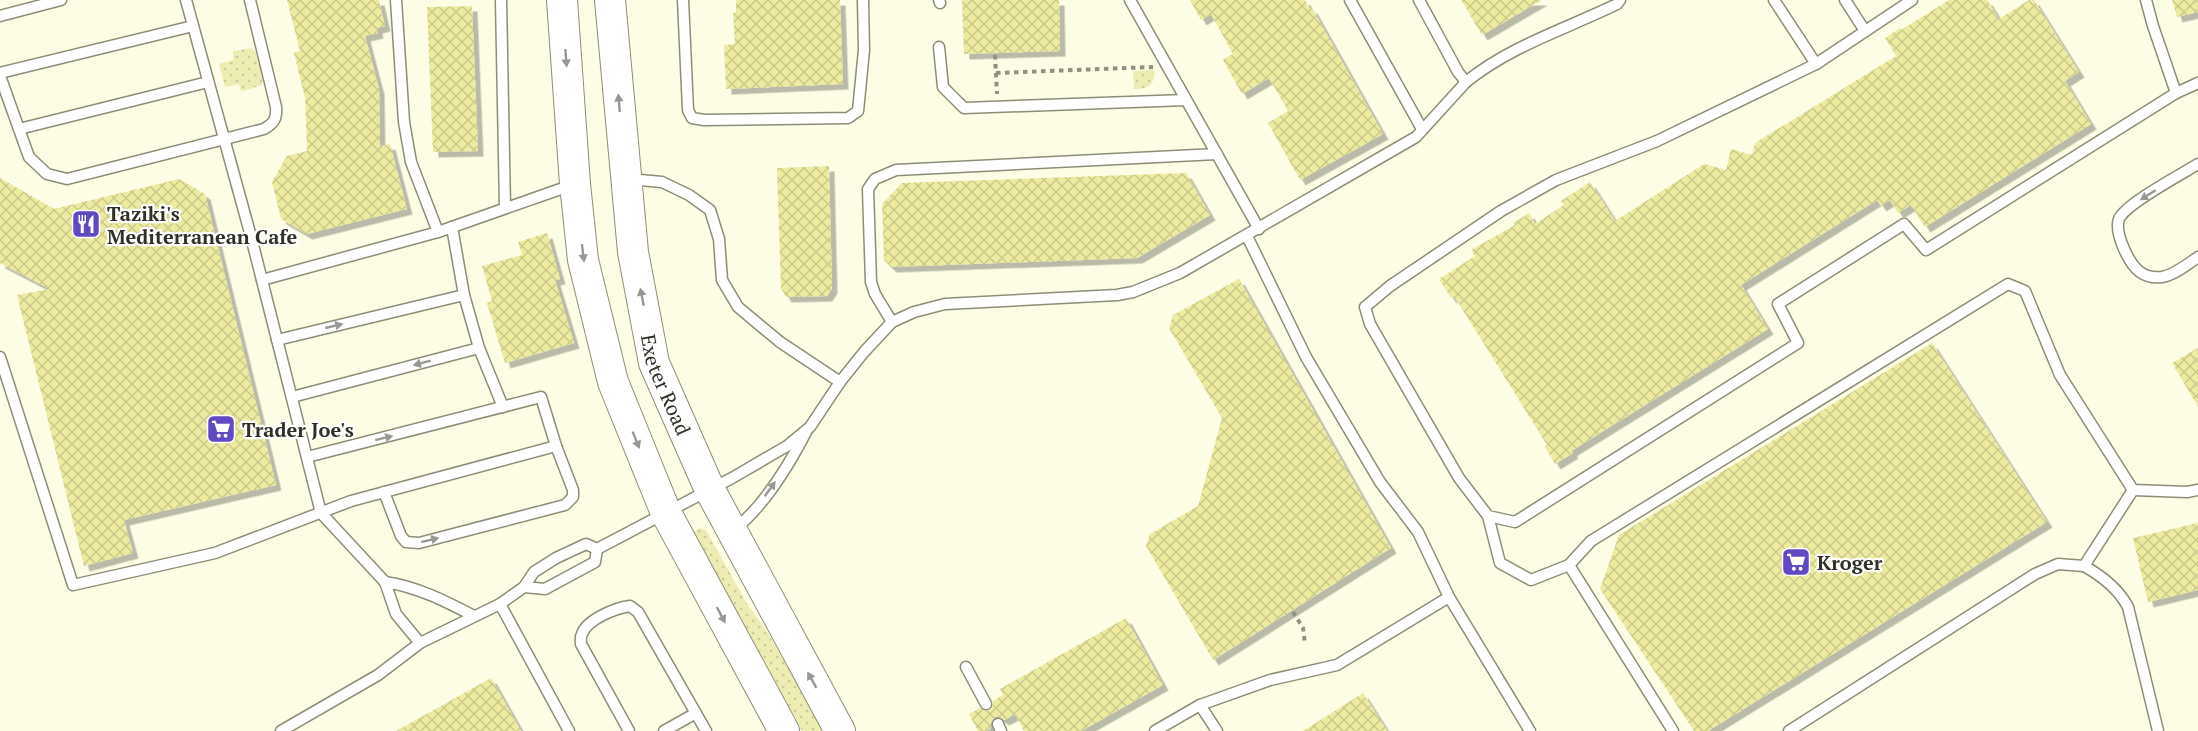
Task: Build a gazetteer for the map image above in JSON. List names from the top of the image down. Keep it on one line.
{"streets":{"street":["Exeter Road"]},"places":{"restaurant":["Taziki's Mediterranean Cafe"],"supermarket":["Trader Joe's","Kroger"]}}
